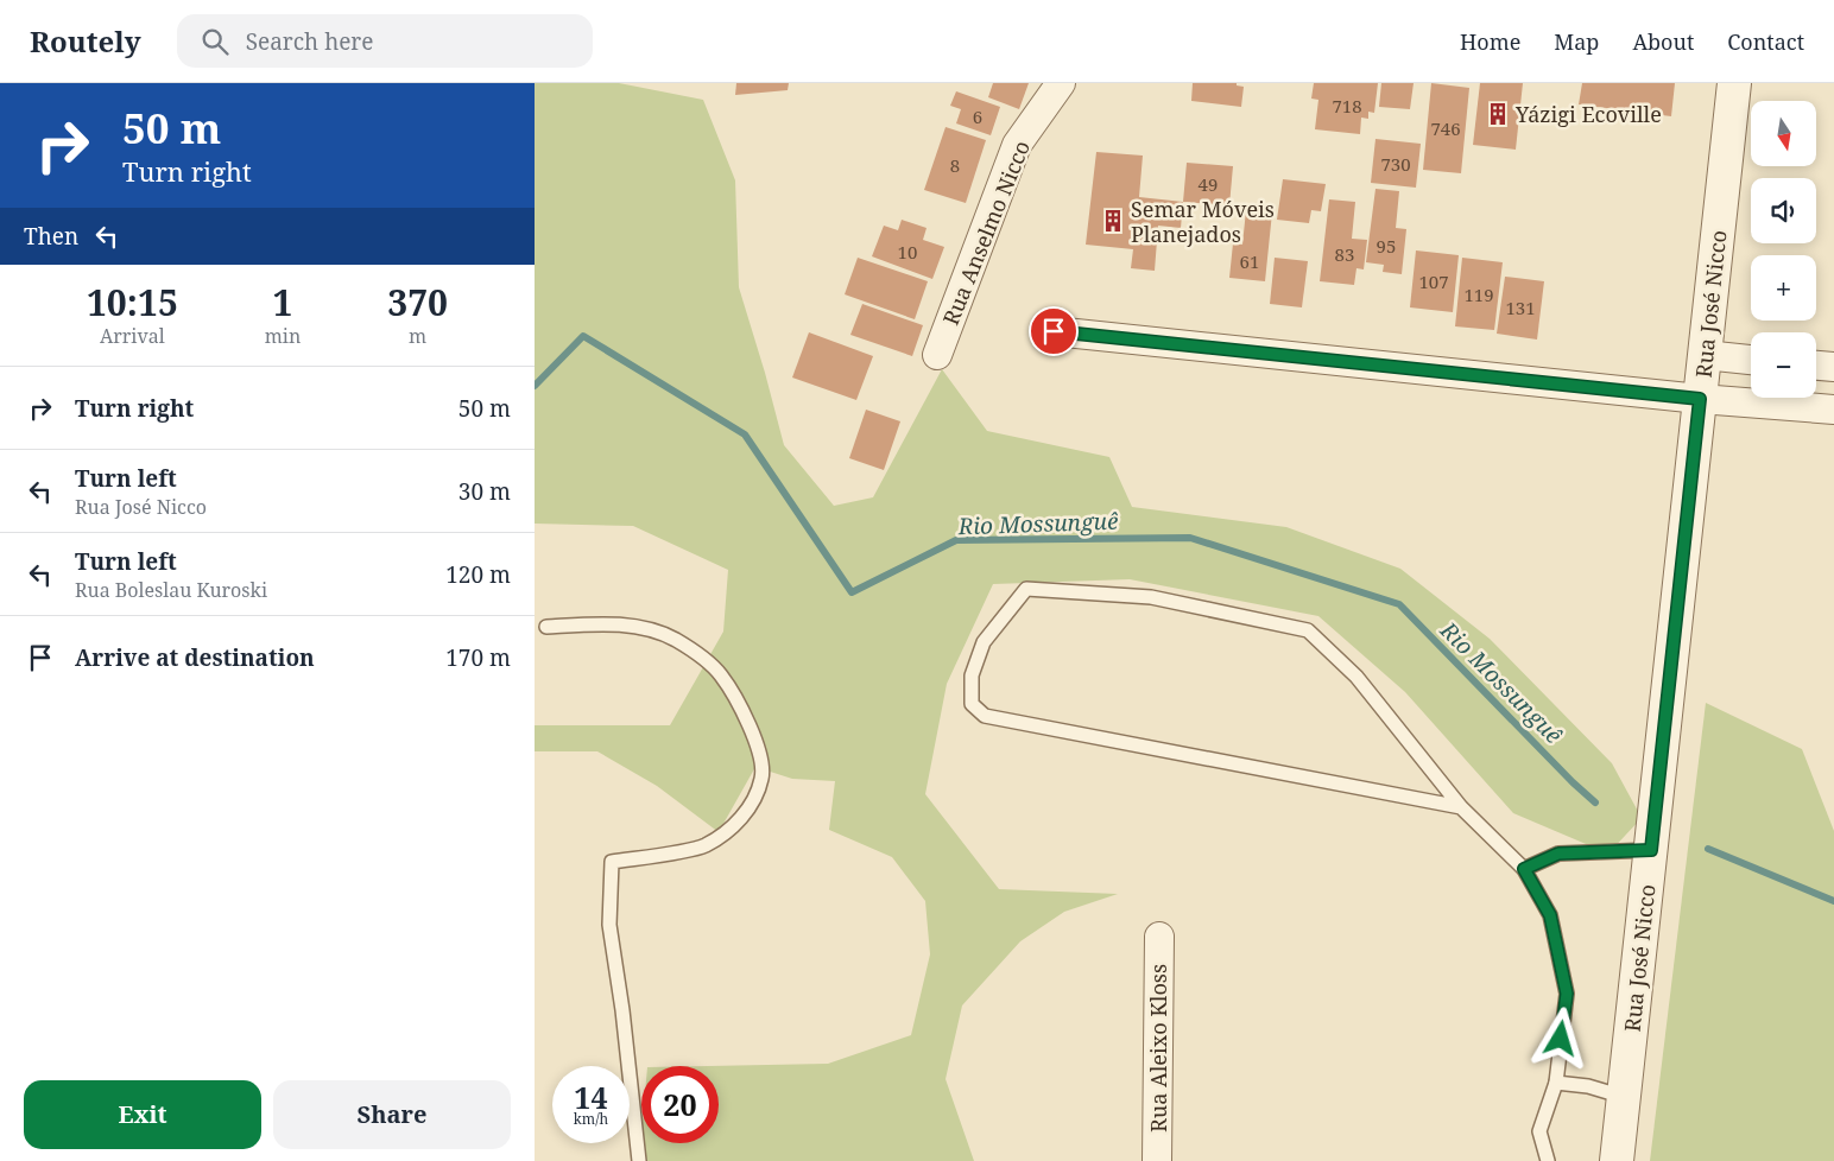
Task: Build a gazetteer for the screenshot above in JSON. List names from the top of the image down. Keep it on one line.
{"streets":{"street":["Rua Anselmo Nicco","Rua José Nicco","Rua Aleixo Kloss"]},"water":["Rio Mossunguê"],"places":{"building":["Yázigi Ecoville","Semar Móveis Planejados"]},"house_numbers":["718","6","746","730","8","49","95","10","83","61","107","119","131"],"north":"bottom","page":{"header":"Routely","search":"Search here","nav":["Home","Map","About","Contact"],"turn":["50 m","Turn right"],"map_buttons":["+","−"],"then":"Then","eta":["10:15","Arrival","1","min","370","m"],"list":[{"name":"Turn right","value":"50 m"},{"name":"Turn left","note":"Rua José Nicco","value":"30 m"},{"name":"Turn left","note":"Rua Boleslau Kuroski","value":"120 m"},{"name":"Arrive at destination","value":"170 m"}],"speed":"14 km/h","limit":"20","buttons":["Exit","Share"]}}
